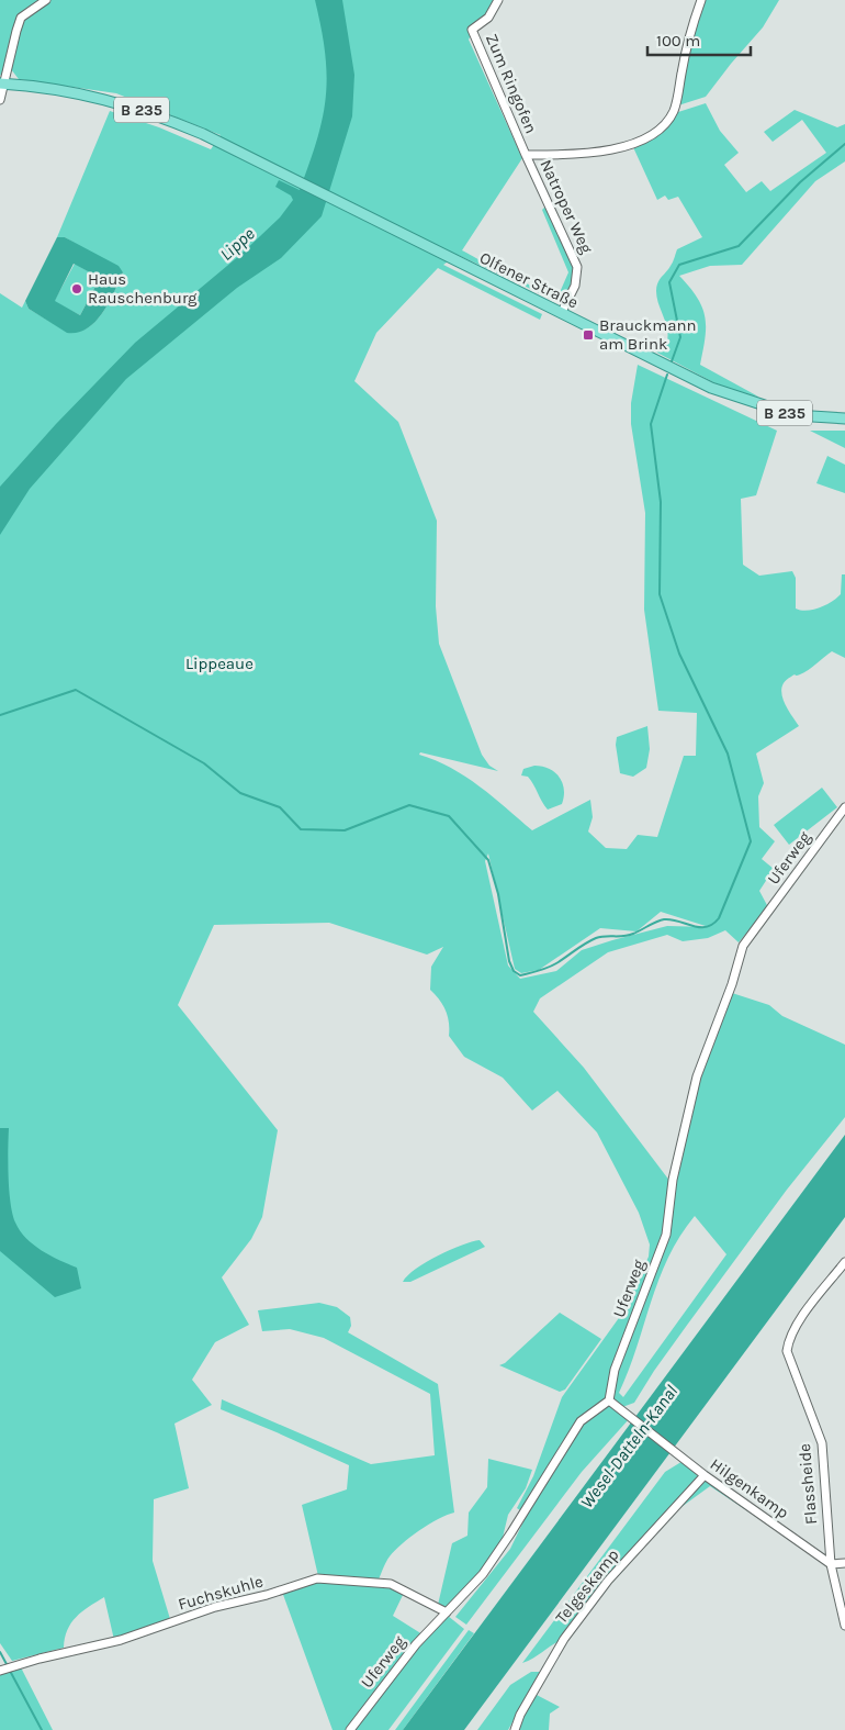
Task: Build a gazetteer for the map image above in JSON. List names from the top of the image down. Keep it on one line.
{"streets":{"main road":["B 235","Olfener Straße"],"street":["Zum Ringofen","Natroper Weg","Uferweg","Flassheide","Hilgenkamp","Telgeskamp","Fuchskuhle"]},"crossings":[["Zum Ringofen","Natroper Weg"],["Natroper Weg","Olfener Straße"],["Uferweg","Hilgenkamp"],["Uferweg","Fuchskuhle"],["Flassheide","Hilgenkamp"],["Hilgenkamp","Telgeskamp"]],"water":["Lippe","Wesel-Datteln-Kanal"],"parks":["Lippeaue"],"places":{"other":["Haus Rauschenburg"],"transit":["Brauckmann am Brink"]},"scale_bar":"100 m"}
